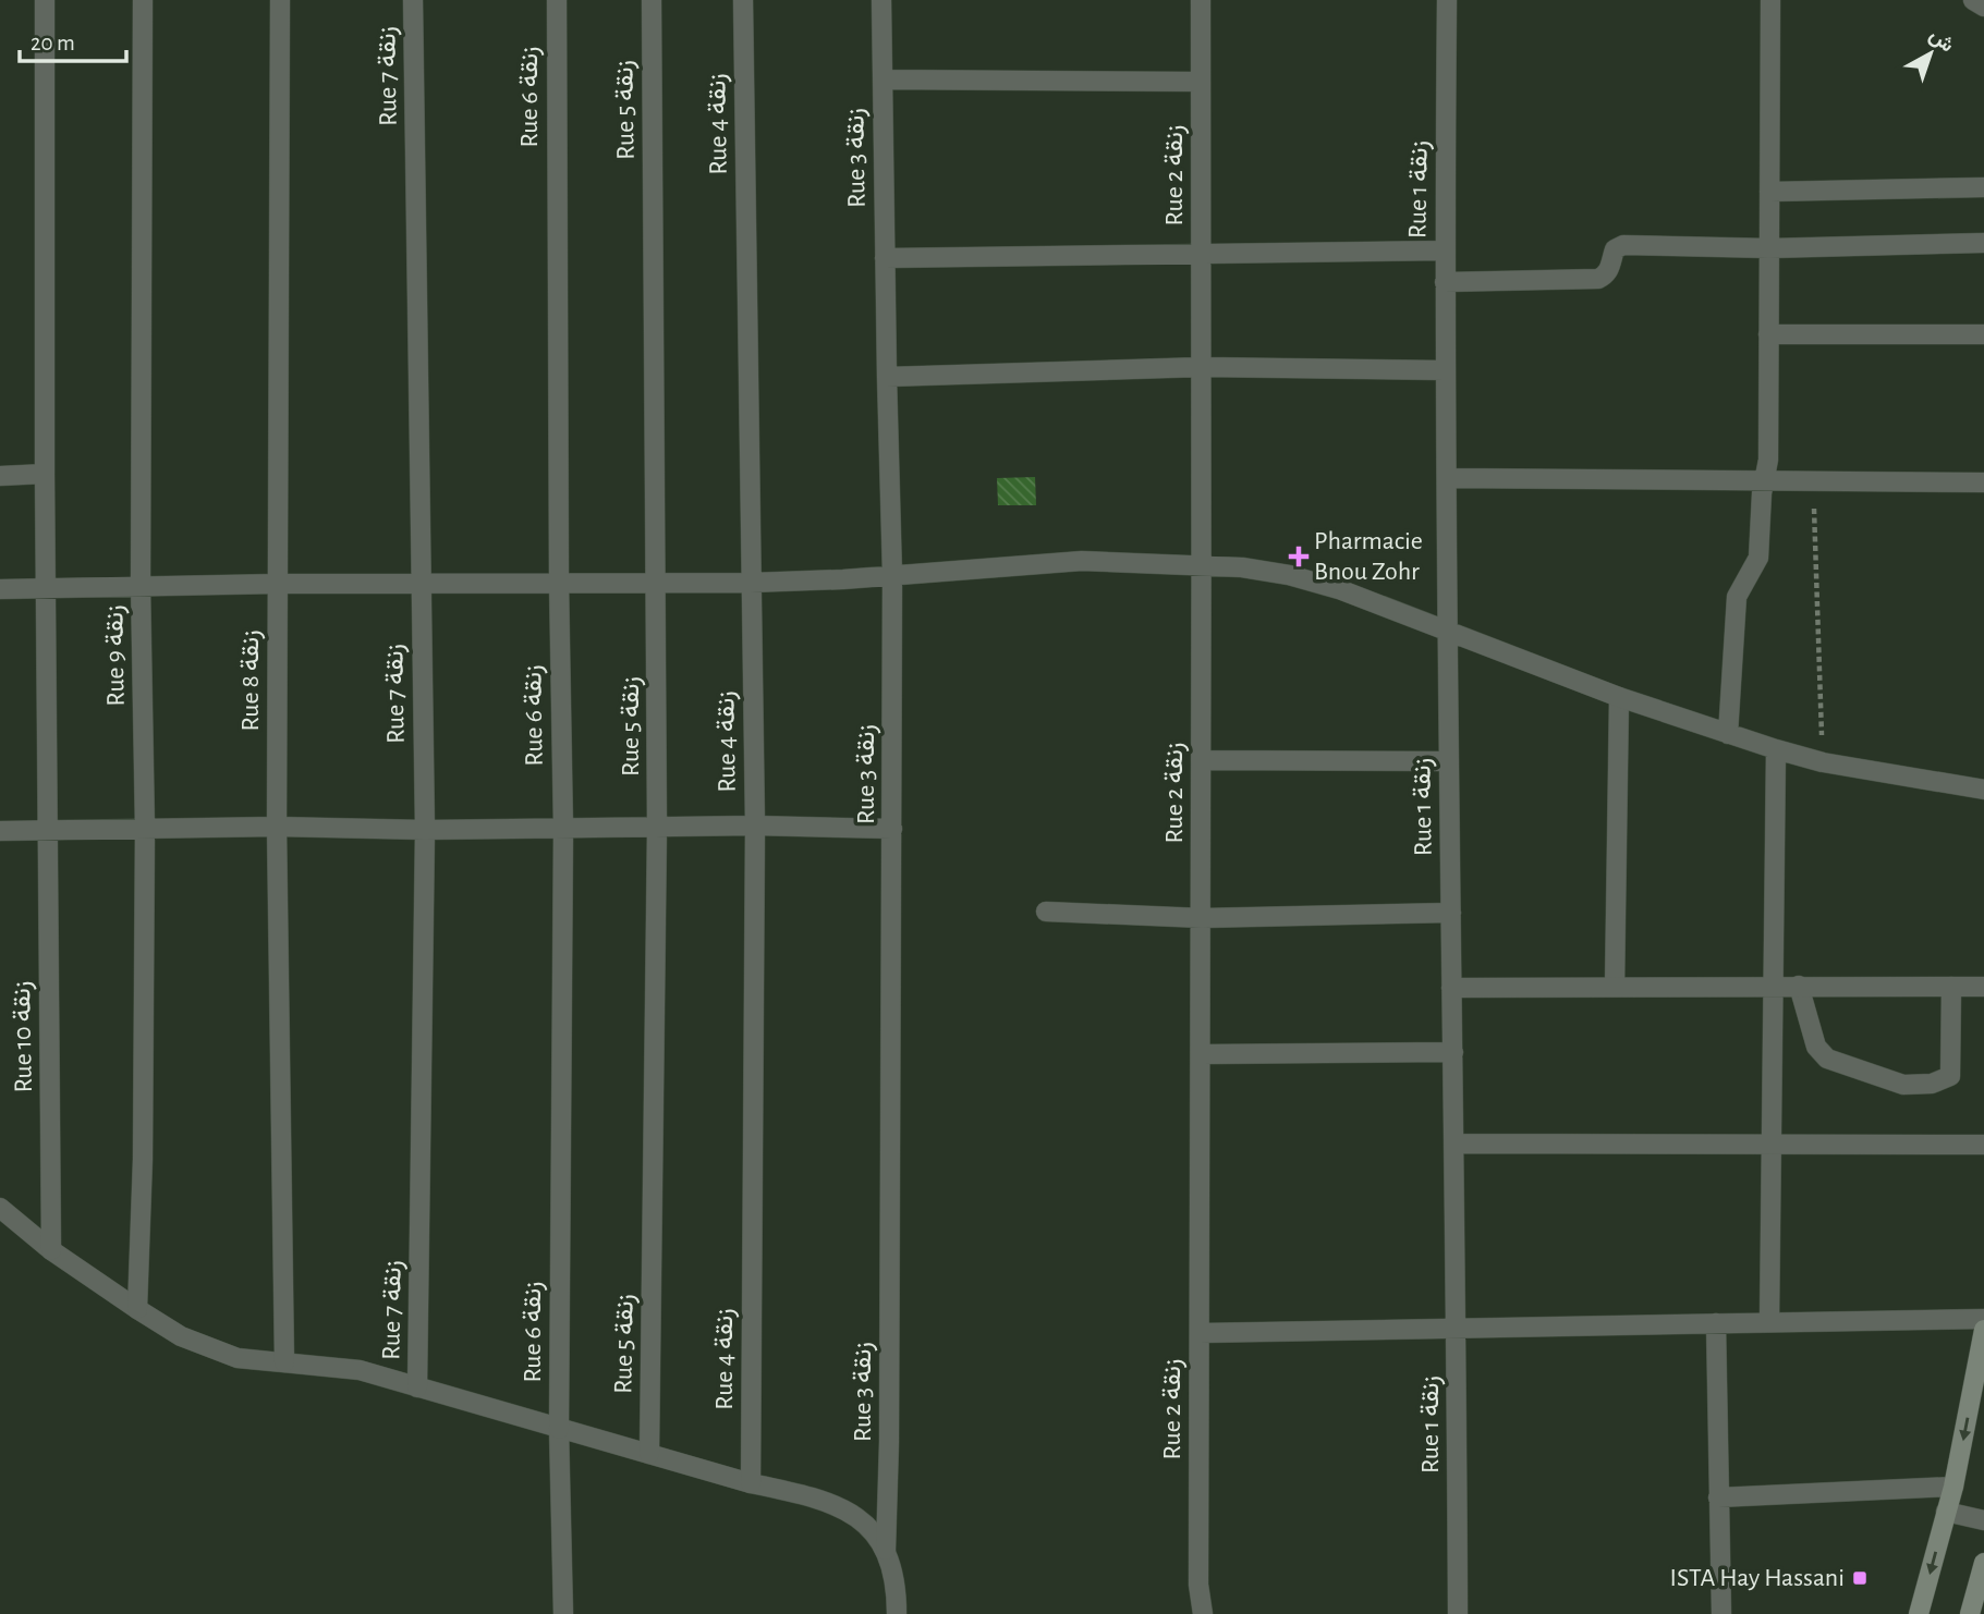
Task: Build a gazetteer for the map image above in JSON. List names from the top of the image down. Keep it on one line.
{"streets":{"street":["Rue 7 زنقة","Rue 6 زنقة","Rue 5 زنقة","Rue 4 زنقة","Rue 3 زنقة","Rue 2 زنقة","Rue 1 زنقة","Rue 9 زنقة","Rue 8 زنقة","Rue 10 زنقة"]},"places":{"health":["Pharmacie Bnou Zohr"],"transit":["ISTA Hay Hassani"]},"scale_bar":"20 m","north":"top right"}
